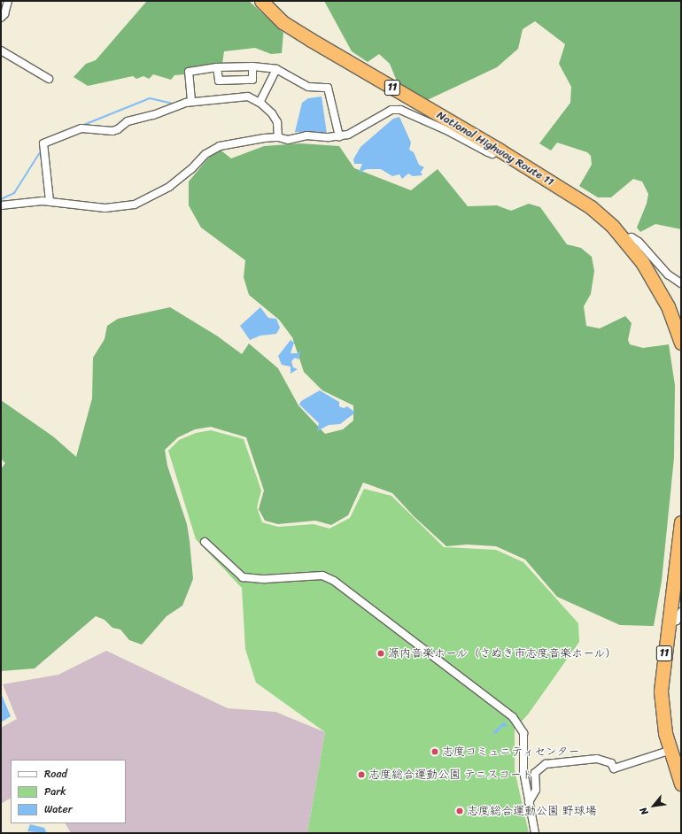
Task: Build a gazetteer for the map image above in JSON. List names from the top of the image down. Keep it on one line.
{"streets":{"highway":["11","National Highway Route 11"]},"places":["源内音楽ホール（さぬき市志度音楽ホール）","志度コミュニティセンター","志度総合運動公園 テニスコート","志度総合運動公園 野球場"],"legend":["Road","Park","Water"],"north":"bottom left"}
